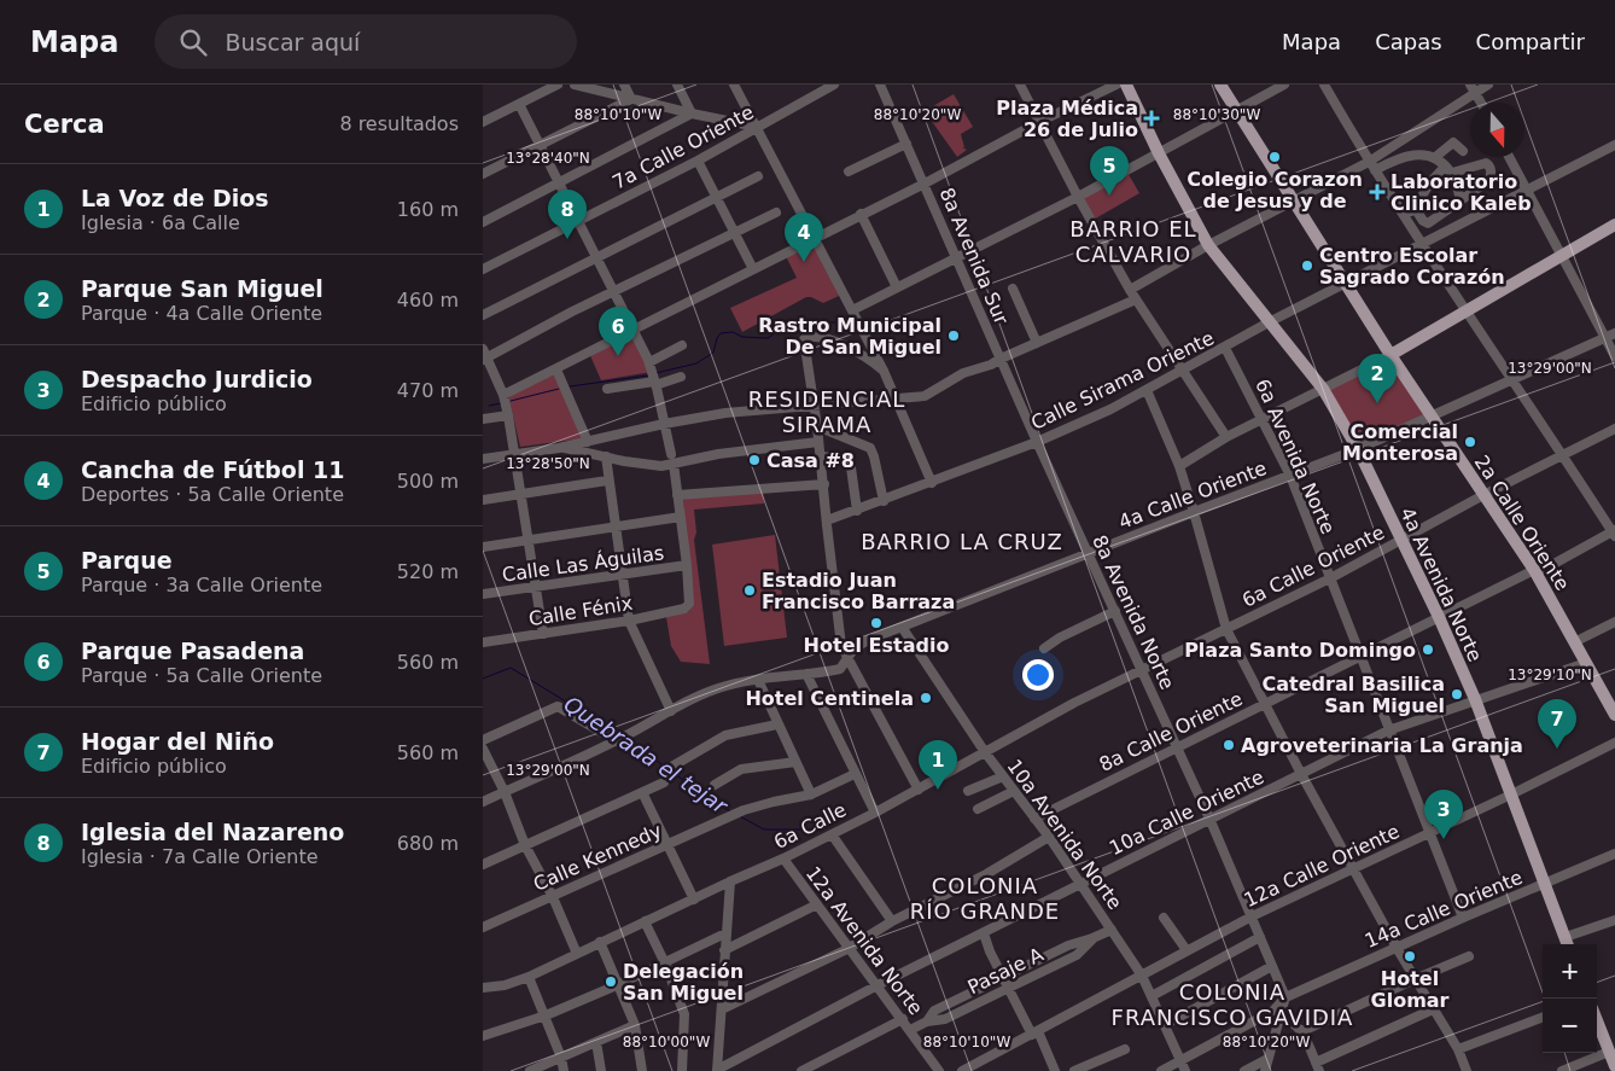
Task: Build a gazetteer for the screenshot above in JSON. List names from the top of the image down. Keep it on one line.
{"streets":{"main road":["2a Calle Oriente","4a Avenida Norte"],"street":["7a Calle Oriente","8a Avenida Sur","Calle Sirama Oriente","6a Avenida Norte","4a Calle Oriente","Calle Las Águilas","6a Calle Oriente","Calle Fénix","8a Avenida Norte","8a Calle Oriente","10a Calle Oriente","6a Calle","10a Avenida Norte","Calle Kennedy","12a Calle Oriente","14a Calle Oriente","12a Avenida Norte","Pasaje A"]},"crossings":[["8a Avenida Sur","Calle Sirama Oriente"],["8a Avenida Sur","8a Avenida Norte"],["Calle Sirama Oriente","6a Avenida Norte"],["Calle Sirama Oriente","2a Calle Oriente"],["Calle Sirama Oriente","4a Avenida Norte"],["Calle Sirama Oriente","8a Avenida Norte"],["6a Avenida Norte","4a Calle Oriente"],["6a Avenida Norte","6a Calle Oriente"],["6a Avenida Norte","8a Calle Oriente"],["6a Avenida Norte","10a Calle Oriente"],["6a Avenida Norte","12a Calle Oriente"],["6a Avenida Norte","14a Calle Oriente"],["4a Calle Oriente","2a Calle Oriente"],["4a Calle Oriente","4a Avenida Norte"],["4a Calle Oriente","8a Avenida Norte"],["4a Calle Oriente","10a Avenida Norte"],["2a Calle Oriente","6a Calle Oriente"],["2a Calle Oriente","8a Calle Oriente"],["2a Calle Oriente","10a Calle Oriente"],["Calle Las Águilas","Calle Fénix"],["6a Calle Oriente","4a Avenida Norte"],["6a Calle Oriente","8a Avenida Norte"],["6a Calle Oriente","6a Calle"],["4a Avenida Norte","8a Calle Oriente"],["4a Avenida Norte","10a Calle Oriente"],["4a Avenida Norte","12a Calle Oriente"],["4a Avenida Norte","14a Calle Oriente"],["8a Avenida Norte","8a Calle Oriente"],["8a Avenida Norte","10a Calle Oriente"],["8a Avenida Norte","6a Calle"],["8a Avenida Norte","12a Calle Oriente"],["8a Avenida Norte","14a Calle Oriente"],["8a Calle Oriente","10a Avenida Norte"],["10a Calle Oriente","10a Avenida Norte"],["10a Calle Oriente","12a Avenida Norte"],["6a Calle","10a Avenida Norte"],["6a Calle","12a Avenida Norte"],["10a Avenida Norte","12a Calle Oriente"],["10a Avenida Norte","14a Calle Oriente"]],"districts":["BARRIO EL CALVARIO","RESIDENCIAL SIRAMA","BARRIO LA CRUZ","COLONIA RÍO GRANDE","COLONIA FRANCISCO GAVIDIA"],"water":["Quebrada el tejar"],"places":{"health":["Plaza Médica 26 de Julio","Laboratorio Clinico Kaleb"],"other":["Colegio Corazon de Jesus y de","Centro Escolar Sagrado Corazón","Rastro Municipal De San Miguel","Comercial Monterosa","Casa #8","Estadio Juan Francisco Barraza","Hotel Estadio","Plaza Santo Domingo","Catedral Basilica San Miguel","Hotel Centinela","Agroveterinaria La Granja","Hotel Glomar","Delegación San Miguel"]},"north":"bottom","page":{"header":"Mapa","search":"Buscar aquí","nav":["Mapa","Capas","Compartir"],"heading":["Cerca","8 resultados"],"pins":["5","8","4","6","2","7","1","3"],"list":[{"mark":"1","name":"La Voz de Dios","note":"Iglesia · 6a Calle","value":"160 m"},{"mark":"2","name":"Parque San Miguel","note":"Parque · 4a Calle Oriente","value":"460 m"},{"mark":"3","name":"Despacho Jurdicio","note":"Edificio público","value":"470 m"},{"mark":"4","name":"Cancha de Fútbol 11","note":"Deportes · 5a Calle Oriente","value":"500 m"},{"mark":"5","name":"Parque","note":"Parque · 3a Calle Oriente","value":"520 m"},{"mark":"6","name":"Parque Pasadena","note":"Parque · 5a Calle Oriente","value":"560 m"},{"mark":"7","name":"Hogar del Niño","note":"Edificio público","value":"560 m"},{"mark":"8","name":"Iglesia del Nazareno","note":"Iglesia · 7a Calle Oriente","value":"680 m"}],"map_buttons":["+","−"]},"coordinates":["88°10'10\"W","88°10'20\"W","88°10'30\"W","13°28'40\"N","13°29'00\"N","13°28'50\"N","13°29'10\"N","88°10'00\"W"]}
